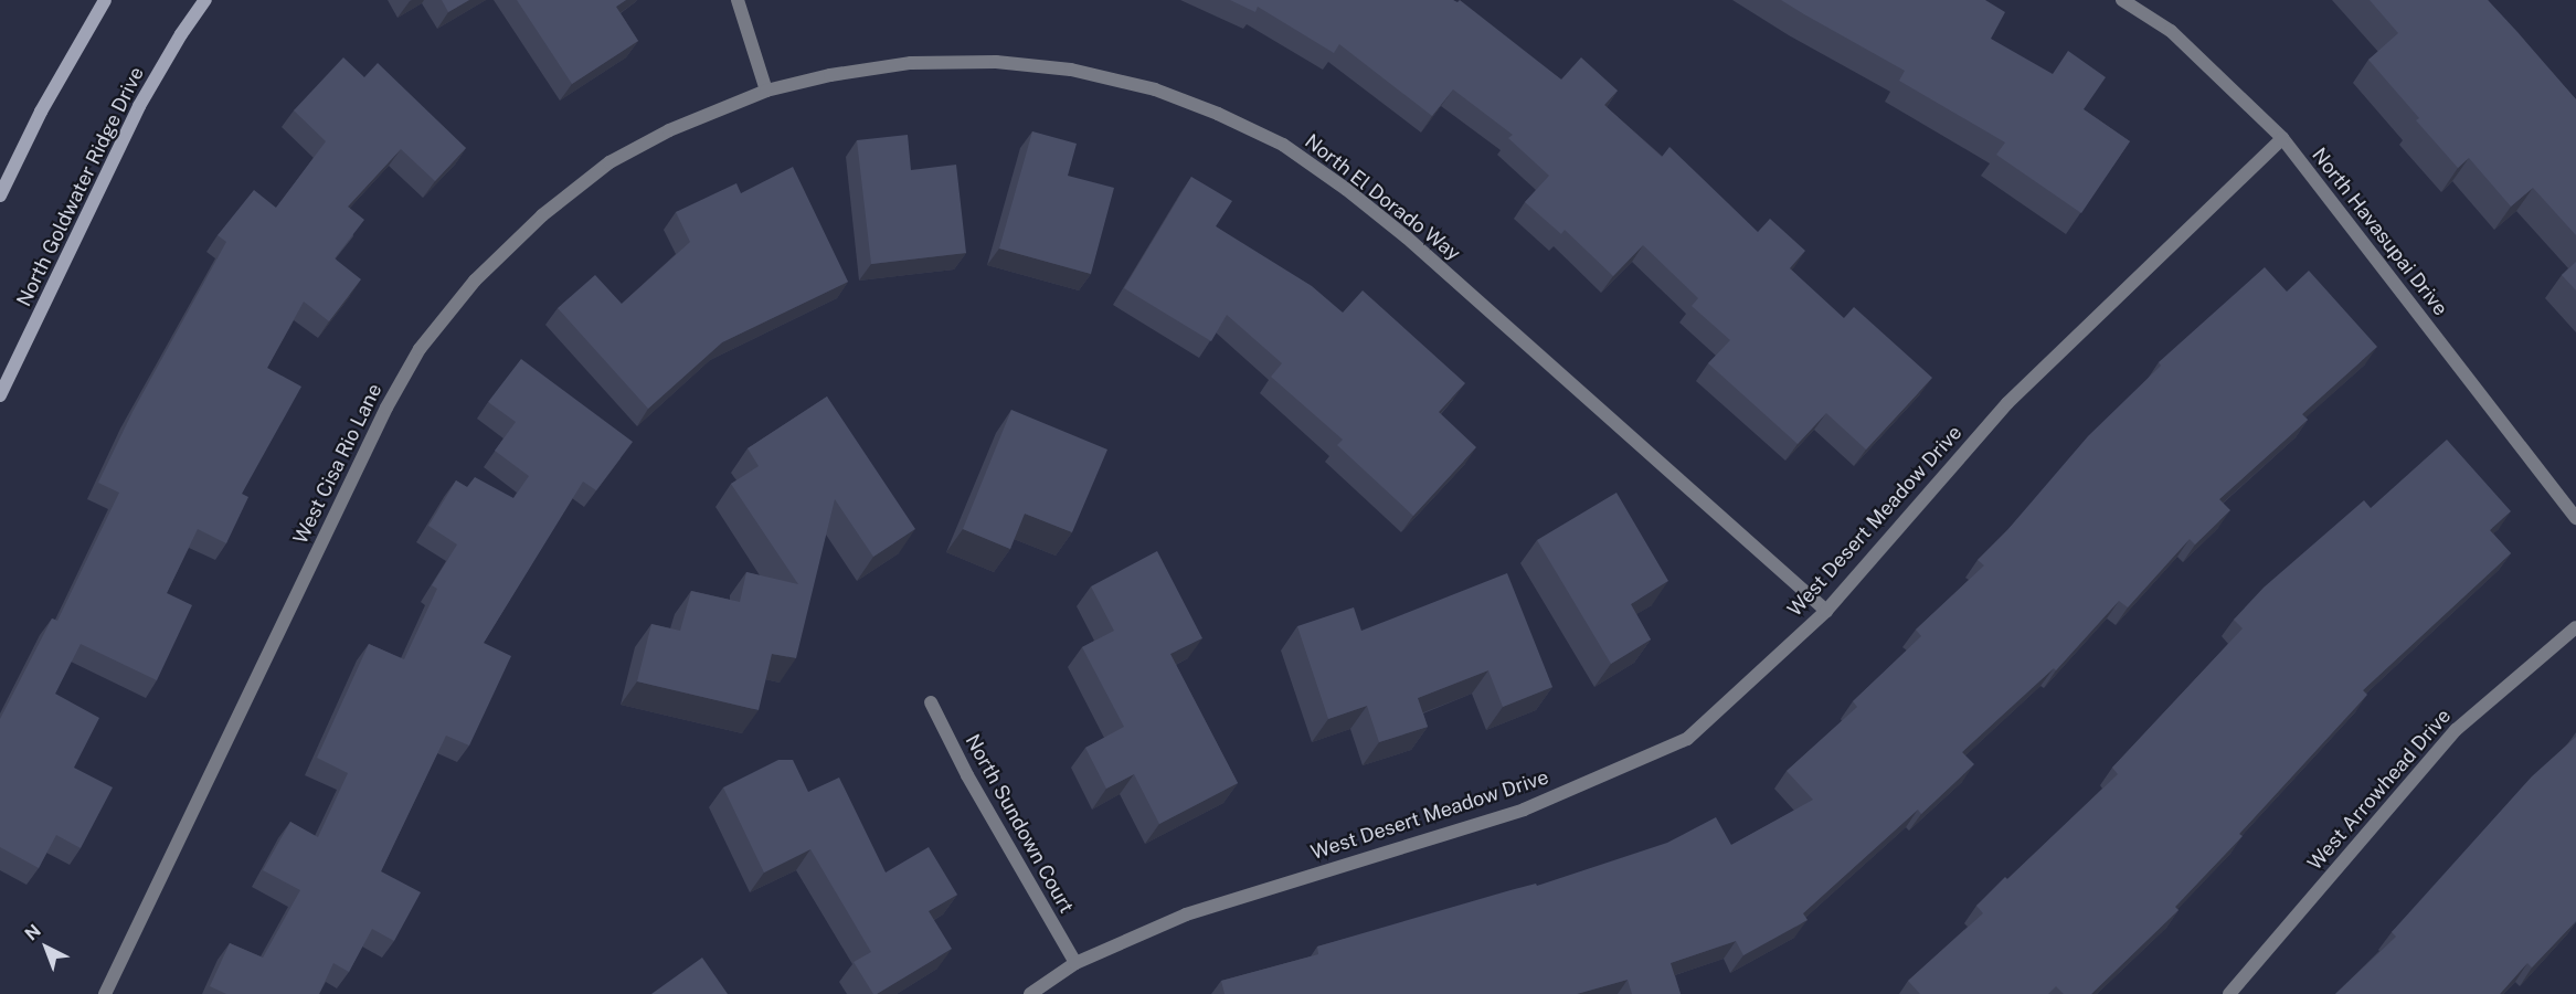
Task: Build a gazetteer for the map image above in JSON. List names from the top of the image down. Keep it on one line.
{"streets":{"street":["North Goldwater Ridge Drive","North El Dorado Way","North Havasupai Drive","West Cisa Rio Lane","West Desert Meadow Drive","West Arrowhead Drive","North Sundown Court"]},"crossings":[["North El Dorado Way","West Cisa Rio Lane"],["North El Dorado Way","West Desert Meadow Drive"],["North Havasupai Drive","West Desert Meadow Drive"],["West Desert Meadow Drive","North Sundown Court"]],"north":"top left"}
